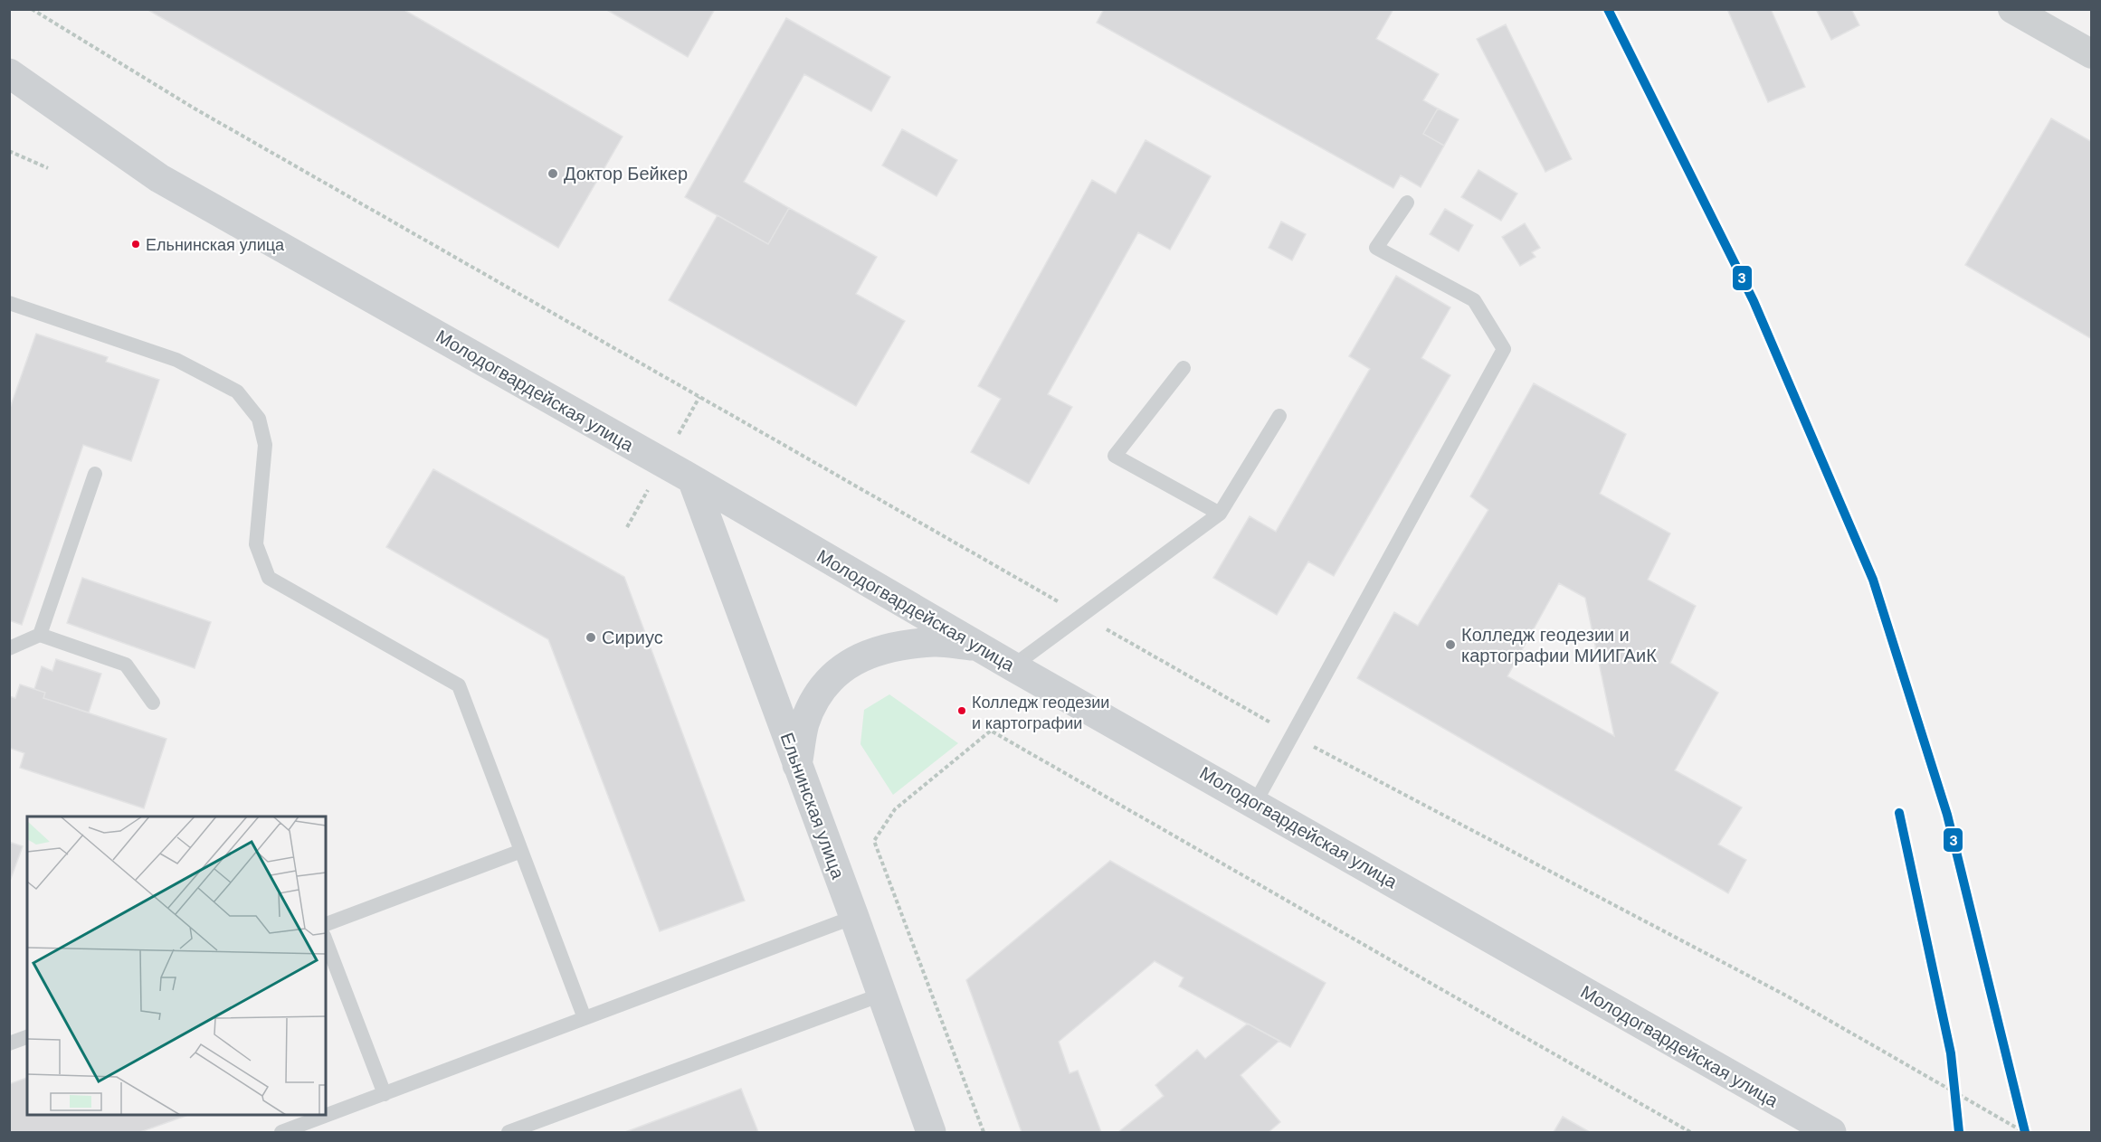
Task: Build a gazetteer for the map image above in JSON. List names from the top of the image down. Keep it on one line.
{"streets":{"street":["Молодогвардейская улица","Ельнинская улица"]},"crossings":[["Молодогвардейская улица","Ельнинская улица"]],"places":["Доктор Бейкер","Ельнинская улица","Сириус","Колледж геодезии и картографии МИИГАиК","Колледж геодезии и картографии"],"lines":["transit line 3"]}
